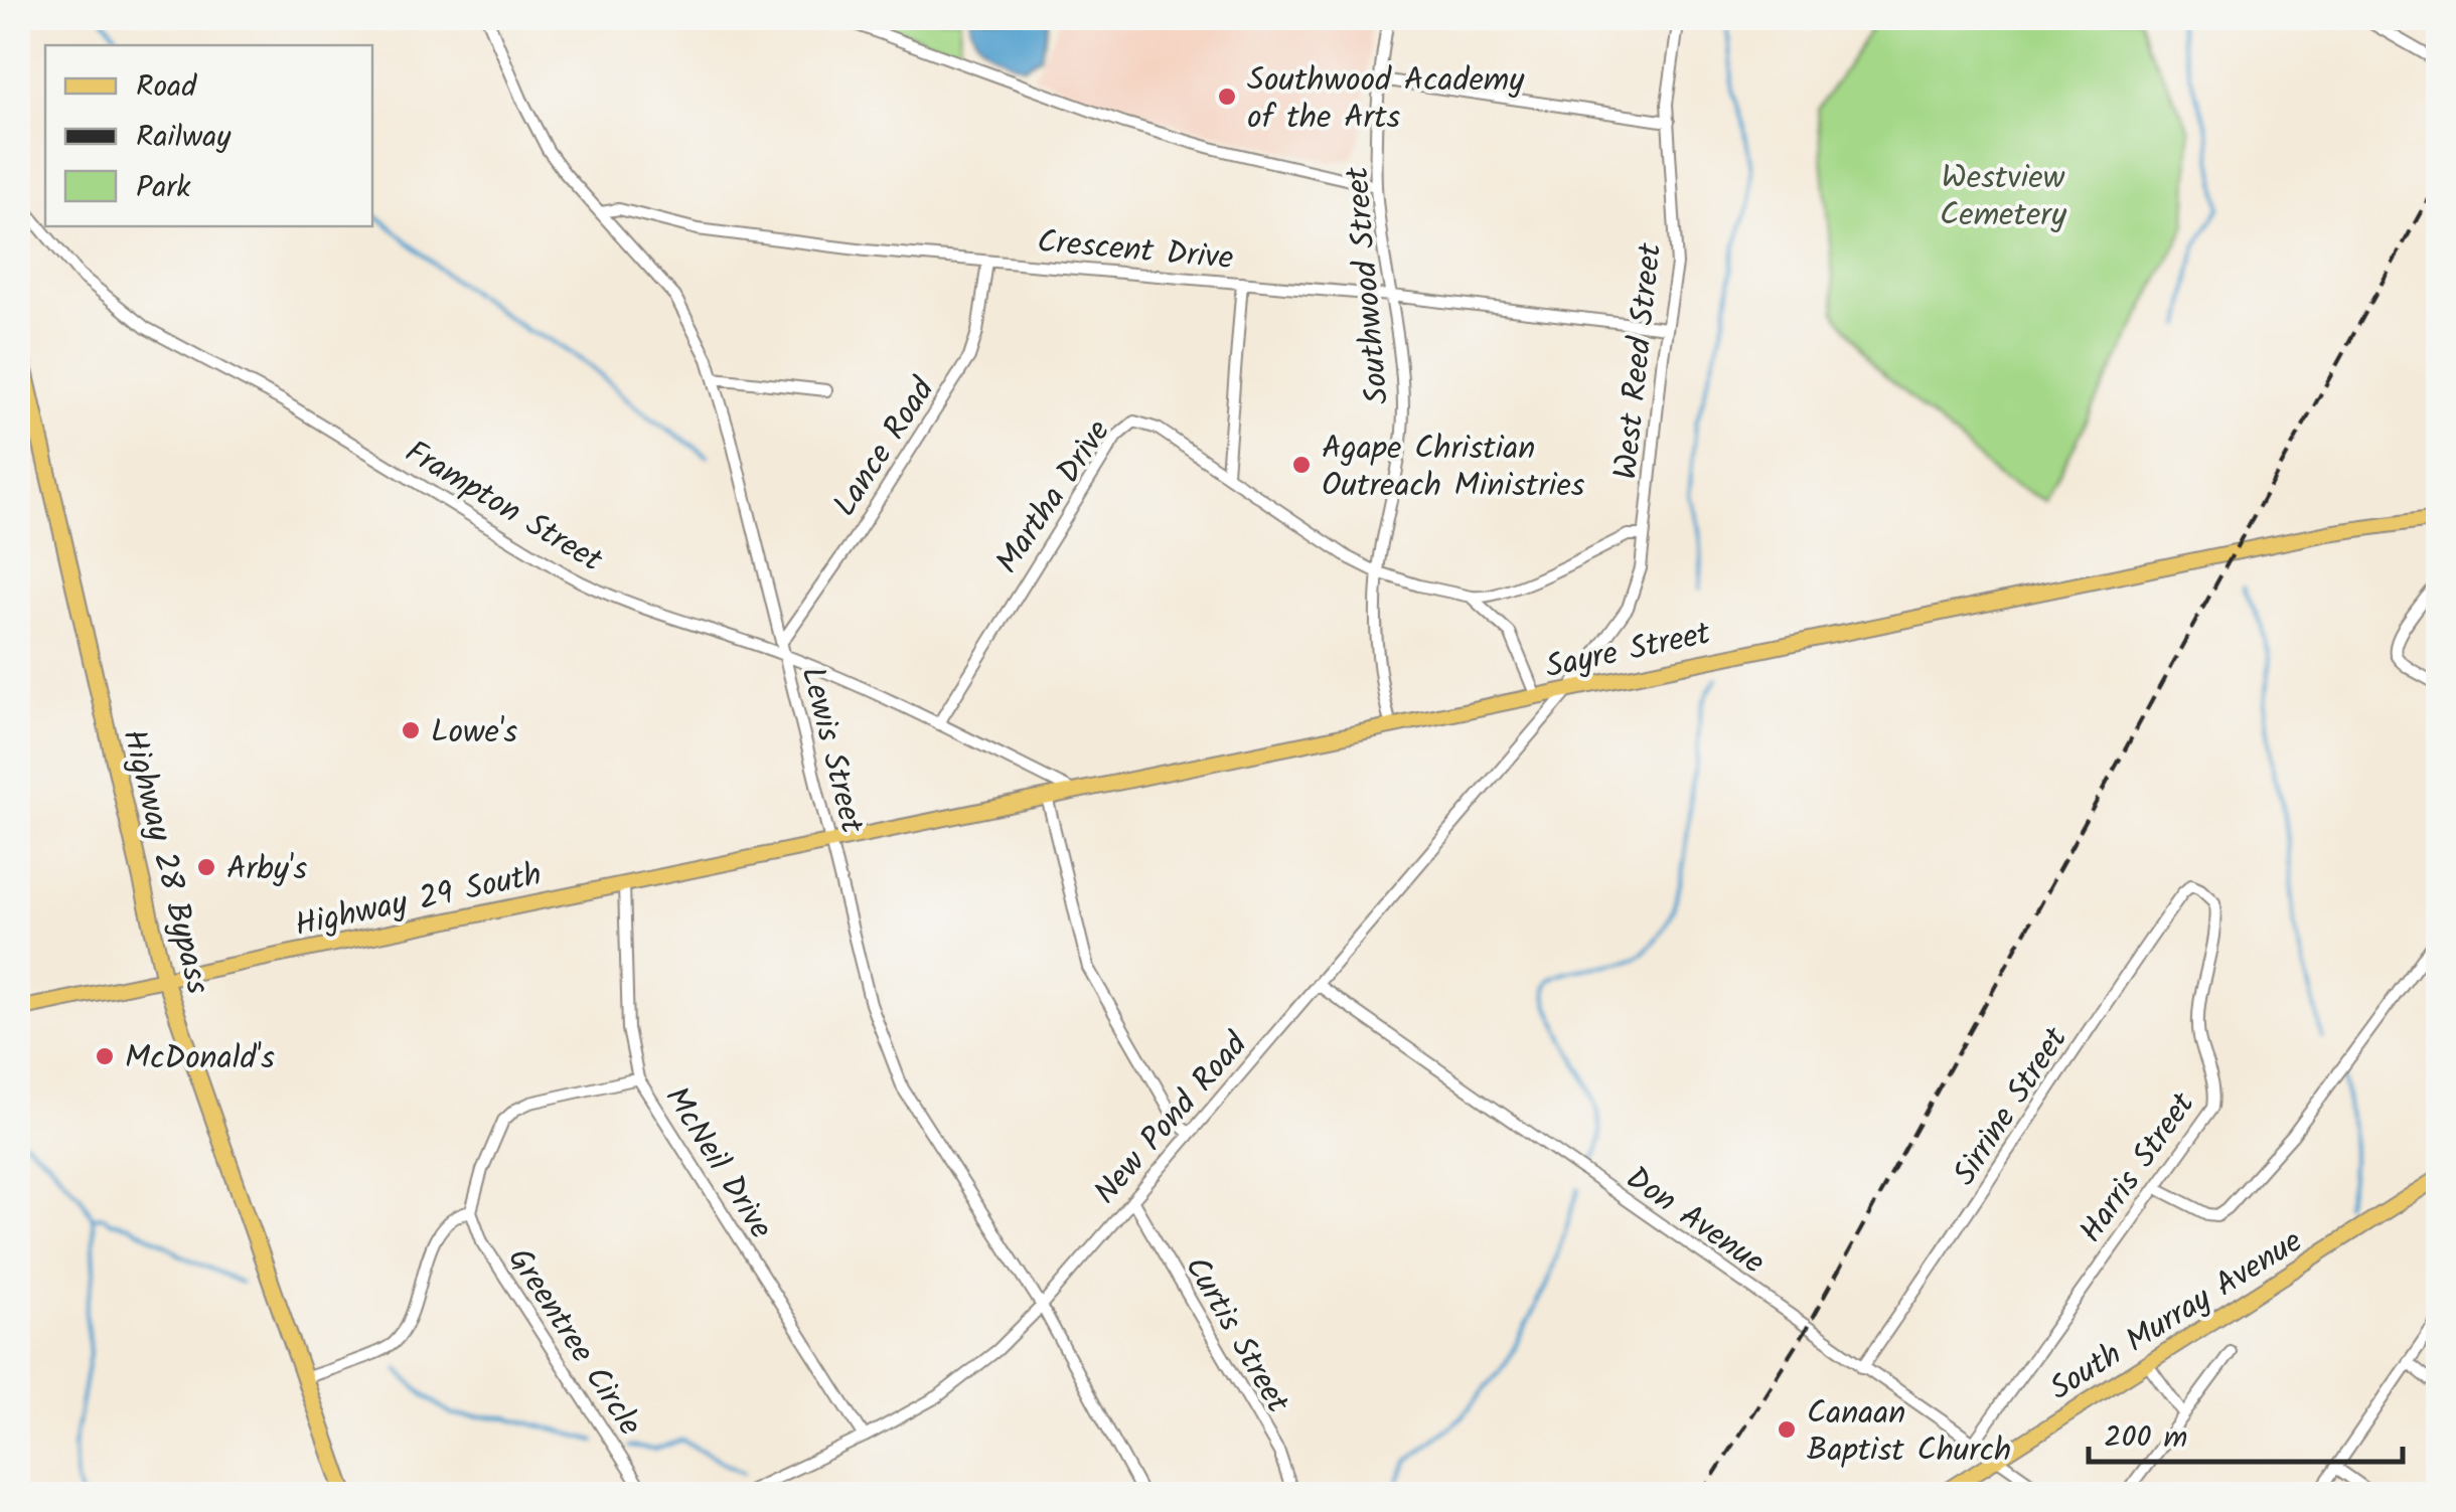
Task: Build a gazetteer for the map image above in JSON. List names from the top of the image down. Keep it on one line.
{"streets":{"highway":["Highway 28 Bypass"],"main road":["Sayre Street","Highway 29 South","South Murray Avenue"],"street":["Crescent Drive","Southwood Street","West Reed Street","Lance Road","Martha Drive","Frampton Street","Lewis Street","Sirrine Street","New Pond Road","McNeil Drive","Harris Street","Don Avenue","Curtis Street","Greentree Circle"]},"crossings":[["Crescent Drive","Southwood Street"],["Crescent Drive","West Reed Street"],["Crescent Drive","Lance Road"],["Crescent Drive","Lewis Street"],["Southwood Street","Martha Drive"],["Southwood Street","Sayre Street"],["West Reed Street","Sayre Street"],["West Reed Street","New Pond Road"],["Lance Road","Lewis Street"],["Martha Drive","Frampton Street"],["Martha Drive","Sayre Street"],["Frampton Street","Sayre Street"],["Frampton Street","Lewis Street"],["Sayre Street","Lewis Street"],["Sayre Street","Highway 29 South"],["Sayre Street","New Pond Road"],["Lewis Street","Highway 29 South"],["Lewis Street","New Pond Road"],["Highway 28 Bypass","Highway 29 South"],["Highway 29 South","McNeil Drive"],["Sirrine Street","Harris Street"],["Sirrine Street","Don Avenue"],["New Pond Road","McNeil Drive"],["New Pond Road","Don Avenue"],["New Pond Road","Curtis Street"],["Harris Street","Don Avenue"],["Don Avenue","South Murray Avenue"]],"parks":["Westview Cemetery"],"places":["Southwood Academy of the Arts","Agape Christian Outreach Ministries","Lowe's","Arby's","McDonald's","Canaan Baptist Church"],"legend":["Road","Railway","Park"],"scale_bar":"200 m"}
